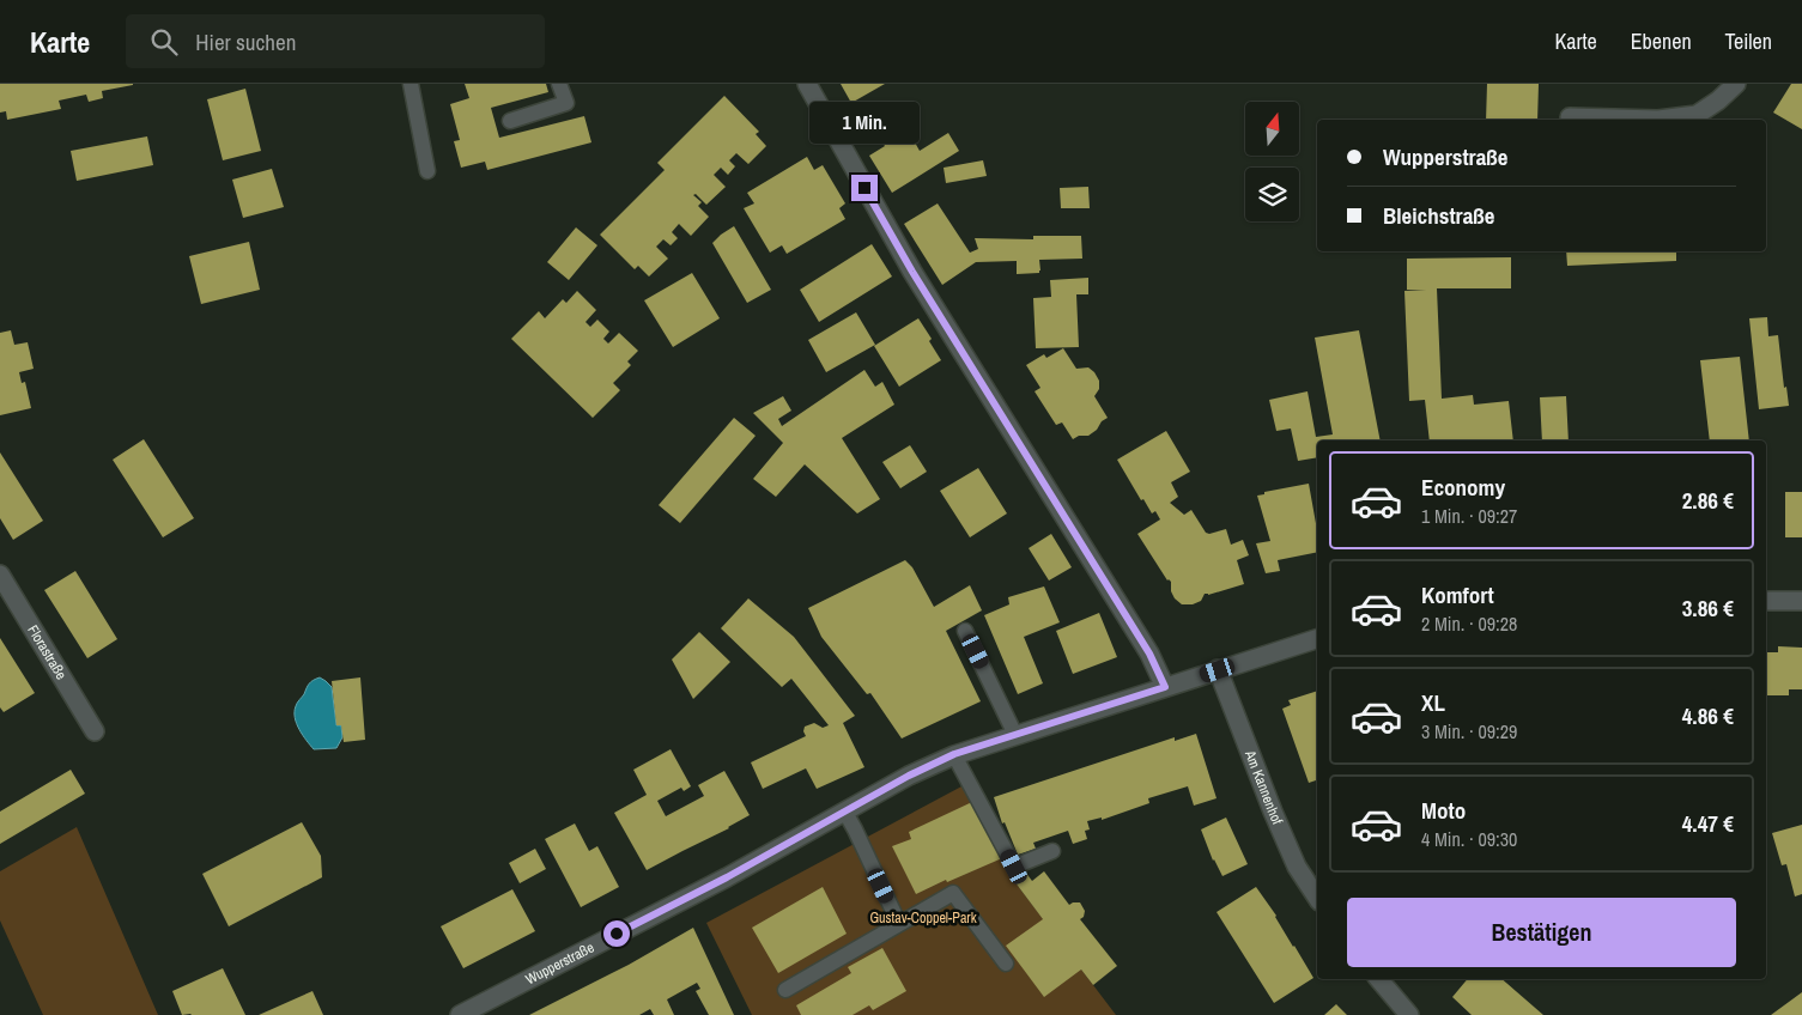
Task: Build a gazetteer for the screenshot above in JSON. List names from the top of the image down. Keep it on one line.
{"streets":{"street":["Florastraße","Am Kannenhof","Wupperstraße"]},"crossings":[["Am Kannenhof","Wupperstraße"]],"parks":["Gustav-Coppel-Park"],"north":"top","page":{"header":"Karte","search":"Hier suchen","nav":["Karte","Ebenen","Teilen"],"bubble":"1 Min.","banner":["Wupperstraße","Bleichstraße"],"list":[{"name":"Economy","note":"1 Min. · 09:27","value":"2.86 €"},{"name":"Komfort","note":"2 Min. · 09:28","value":"3.86 €"},{"name":"XL","note":"3 Min. · 09:29","value":"4.86 €"},{"name":"Moto","note":"4 Min. · 09:30","value":"4.47 €"}],"buttons":"Bestätigen"}}
